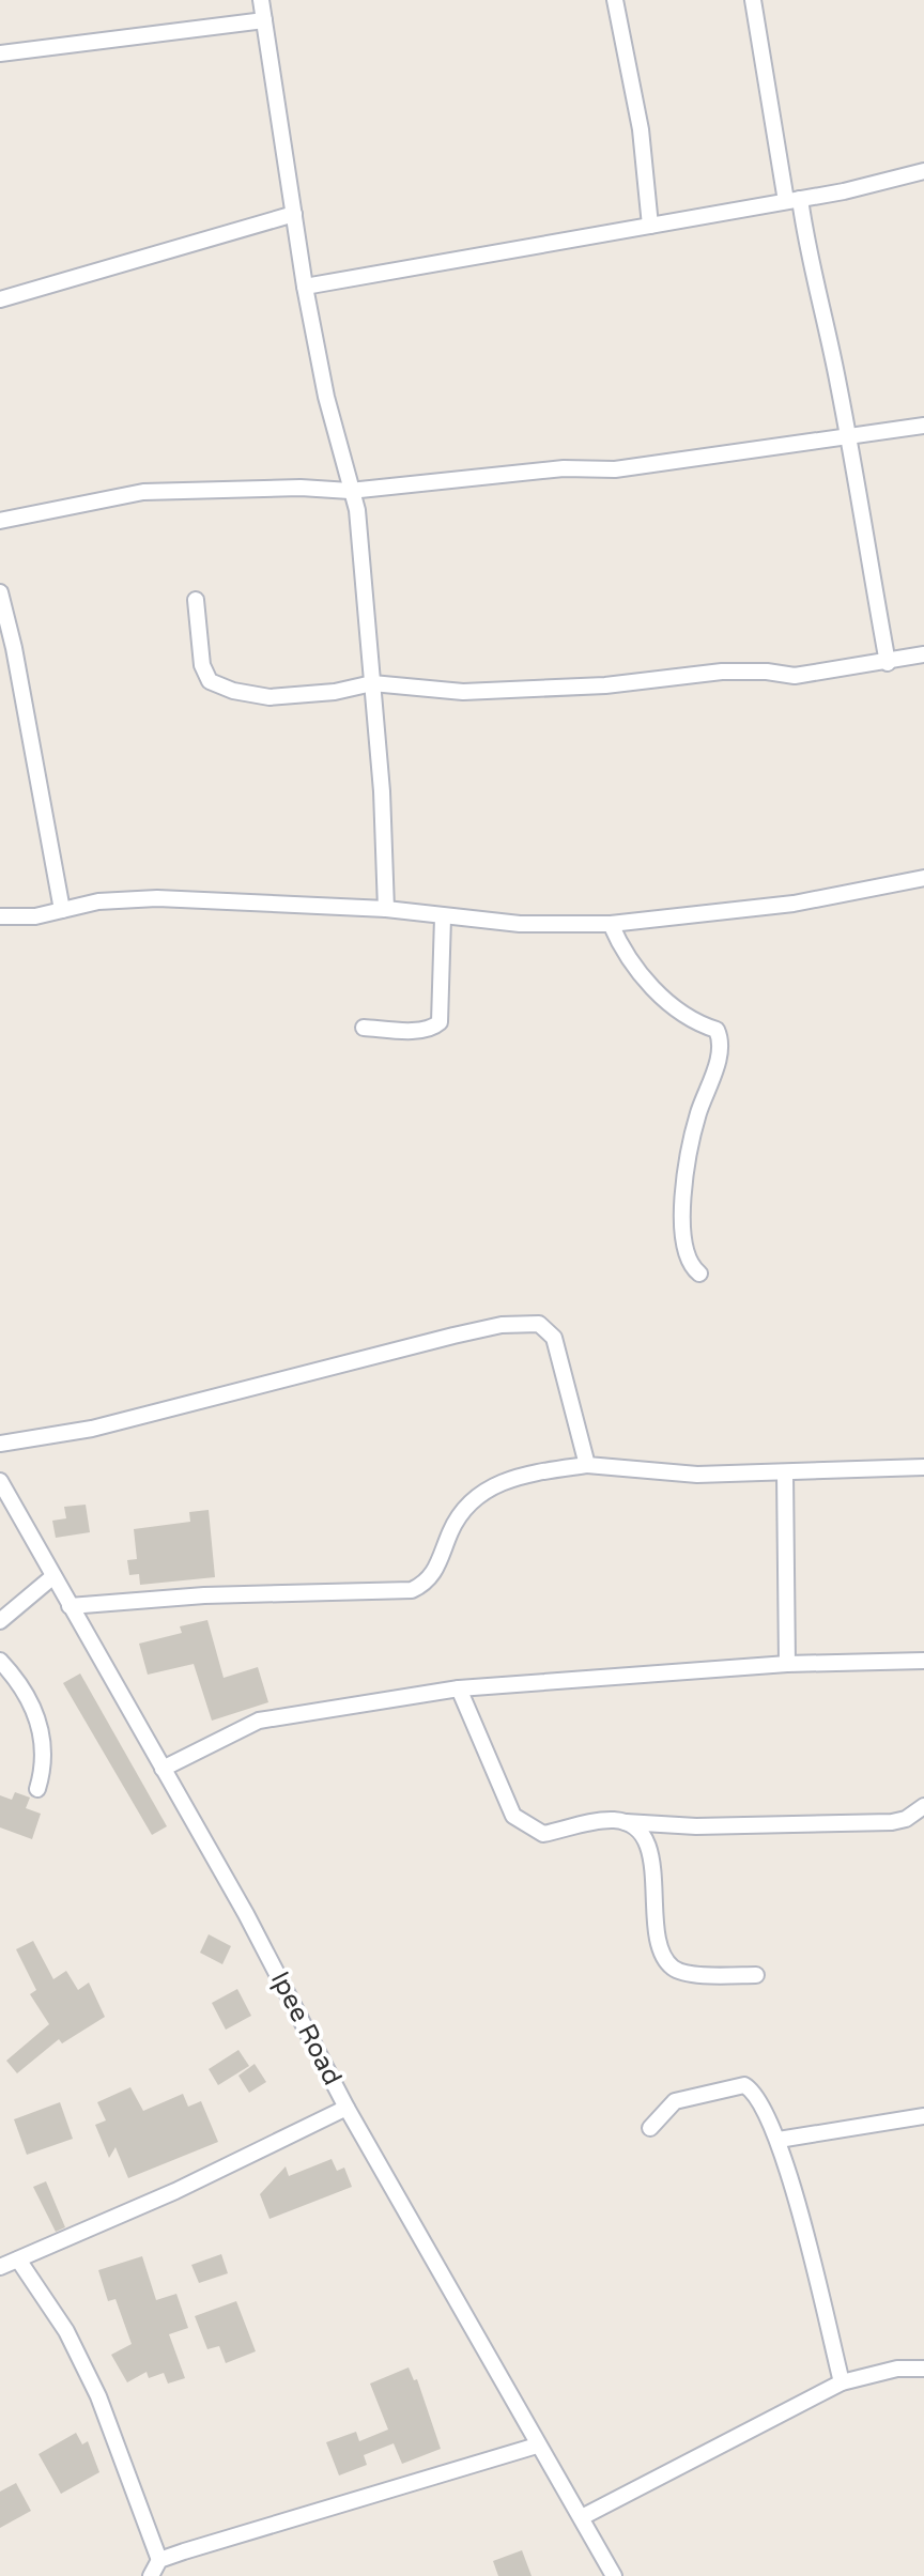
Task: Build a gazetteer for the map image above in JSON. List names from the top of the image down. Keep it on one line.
{"streets":{"street":["Ipee Road"]}}
